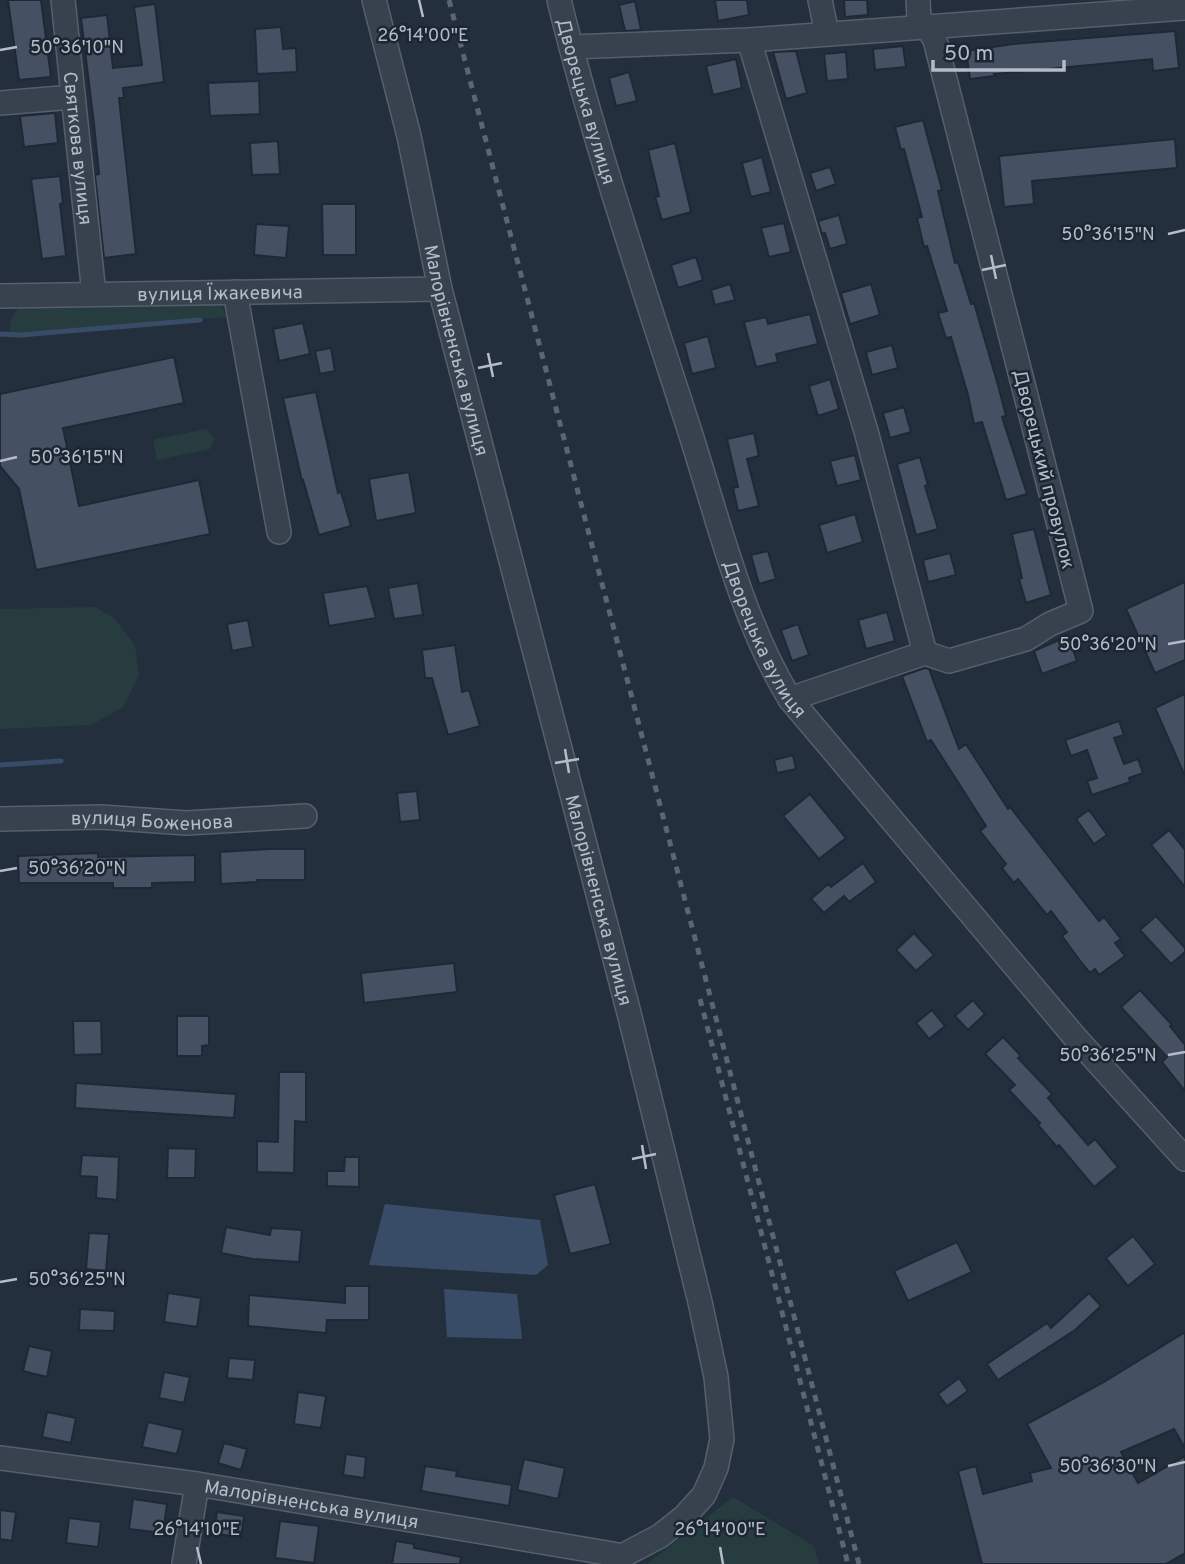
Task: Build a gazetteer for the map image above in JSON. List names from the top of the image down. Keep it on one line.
{"streets":{"street":["Дворецька вулиця","Святкова вулиця","вулиця Їжакевича","Малорівненська вулиця","Дворецький провулок","вулиця Боженова"]},"crossings":[["Дворецька вулиця","Дворецький провулок"],["Святкова вулиця","вулиця Їжакевича"],["вулиця Їжакевича","Малорівненська вулиця"]],"scale_bar":"50 m","coordinates":["26°14'00\"E","50°36'10\"N","50°36'15\"N","50°36'20\"N","50°36'25\"N","50°36'30\"N","26°14'10\"E"]}
